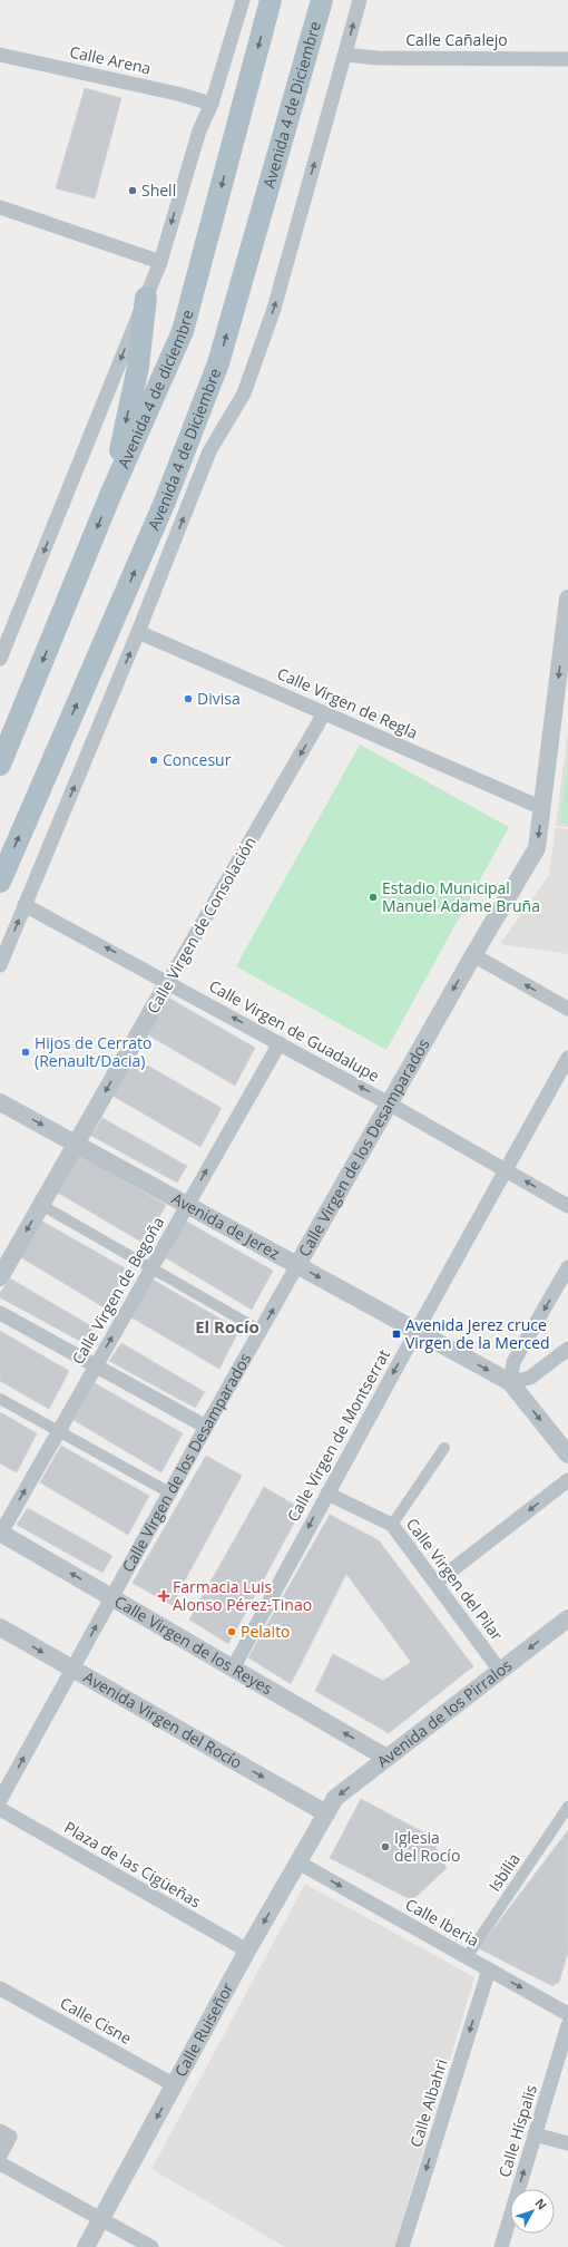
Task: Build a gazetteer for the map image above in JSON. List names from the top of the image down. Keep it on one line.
{"streets":{"main road":["Avenida 4 de Diciembre","Avenida 4 de diciembre"],"street":["Calle Cañalejo","Calle Arena","Calle Virgen de Regla","Calle Virgen de Consolación","Calle Virgen de Guadalupe","Calle Virgen de los Desamparados","Avenida de Jerez","Calle Virgen de Begoña","Calle Virgen de Montserrat","Calle Virgen del Pilar","Calle Virgen de los Reyes","Avenida de los Pirralos","Avenida Virgen del Rocío","Plaza de las Cigüeñas","Isbilia","Calle Iberia","Calle Cisne","Calle Ruiseñor","Calle Albahri","Calle Híspalis"]},"crossings":[["Calle Virgen de Regla","Calle Virgen de Consolación"],["Calle Virgen de Regla","Calle Virgen de los Desamparados"],["Calle Virgen de Consolación","Calle Virgen de Guadalupe"],["Calle Virgen de Consolación","Avenida de Jerez"],["Calle Virgen de Guadalupe","Calle Virgen de los Desamparados"],["Calle Virgen de Guadalupe","Calle Virgen de Begoña"],["Calle Virgen de Guadalupe","Calle Virgen de Montserrat"],["Calle Virgen de los Desamparados","Avenida de Jerez"],["Calle Virgen de los Desamparados","Calle Virgen de los Reyes"],["Calle Virgen de los Desamparados","Avenida Virgen del Rocío"],["Avenida de Jerez","Calle Virgen de Begoña"],["Avenida de Jerez","Calle Virgen de Montserrat"],["Calle Virgen de Begoña","Calle Virgen de los Reyes"],["Calle Virgen de Montserrat","Calle Virgen del Pilar"],["Calle Virgen de Montserrat","Calle Virgen de los Reyes"],["Calle Virgen del Pilar","Avenida de los Pirralos"],["Calle Virgen de los Reyes","Avenida de los Pirralos"],["Avenida de los Pirralos","Avenida Virgen del Rocío"],["Avenida de los Pirralos","Calle Ruiseñor"],["Avenida Virgen del Rocío","Calle Ruiseñor"],["Plaza de las Cigüeñas","Calle Ruiseñor"],["Isbilia","Calle Iberia"],["Calle Iberia","Calle Ruiseñor"],["Calle Iberia","Calle Albahri"],["Calle Cisne","Calle Ruiseñor"]],"one_way":["Avenida 4 de Diciembre","Avenida 4 de diciembre","Calle Virgen de Consolación","Calle Virgen de Guadalupe","Avenida de Jerez","Calle Virgen de Begoña","Calle Virgen de Montserrat","Avenida Virgen del Rocío","Calle Iberia","Calle Ruiseñor","Calle Albahri","Calle Híspalis"],"districts":["El Rocío"],"places":{"other":["Shell","Divisa","Concesur","Estadio Municipal Manuel Adame Bruña","Hijos de Cerrato (Renault/Dacia)","Pelaito","Iglesia del Rocío"],"transit":["Avenida Jerez cruce Virgen de la Merced"],"health":["Farmacia Luis Alonso Pérez-Tinao"]},"north":"top right"}
